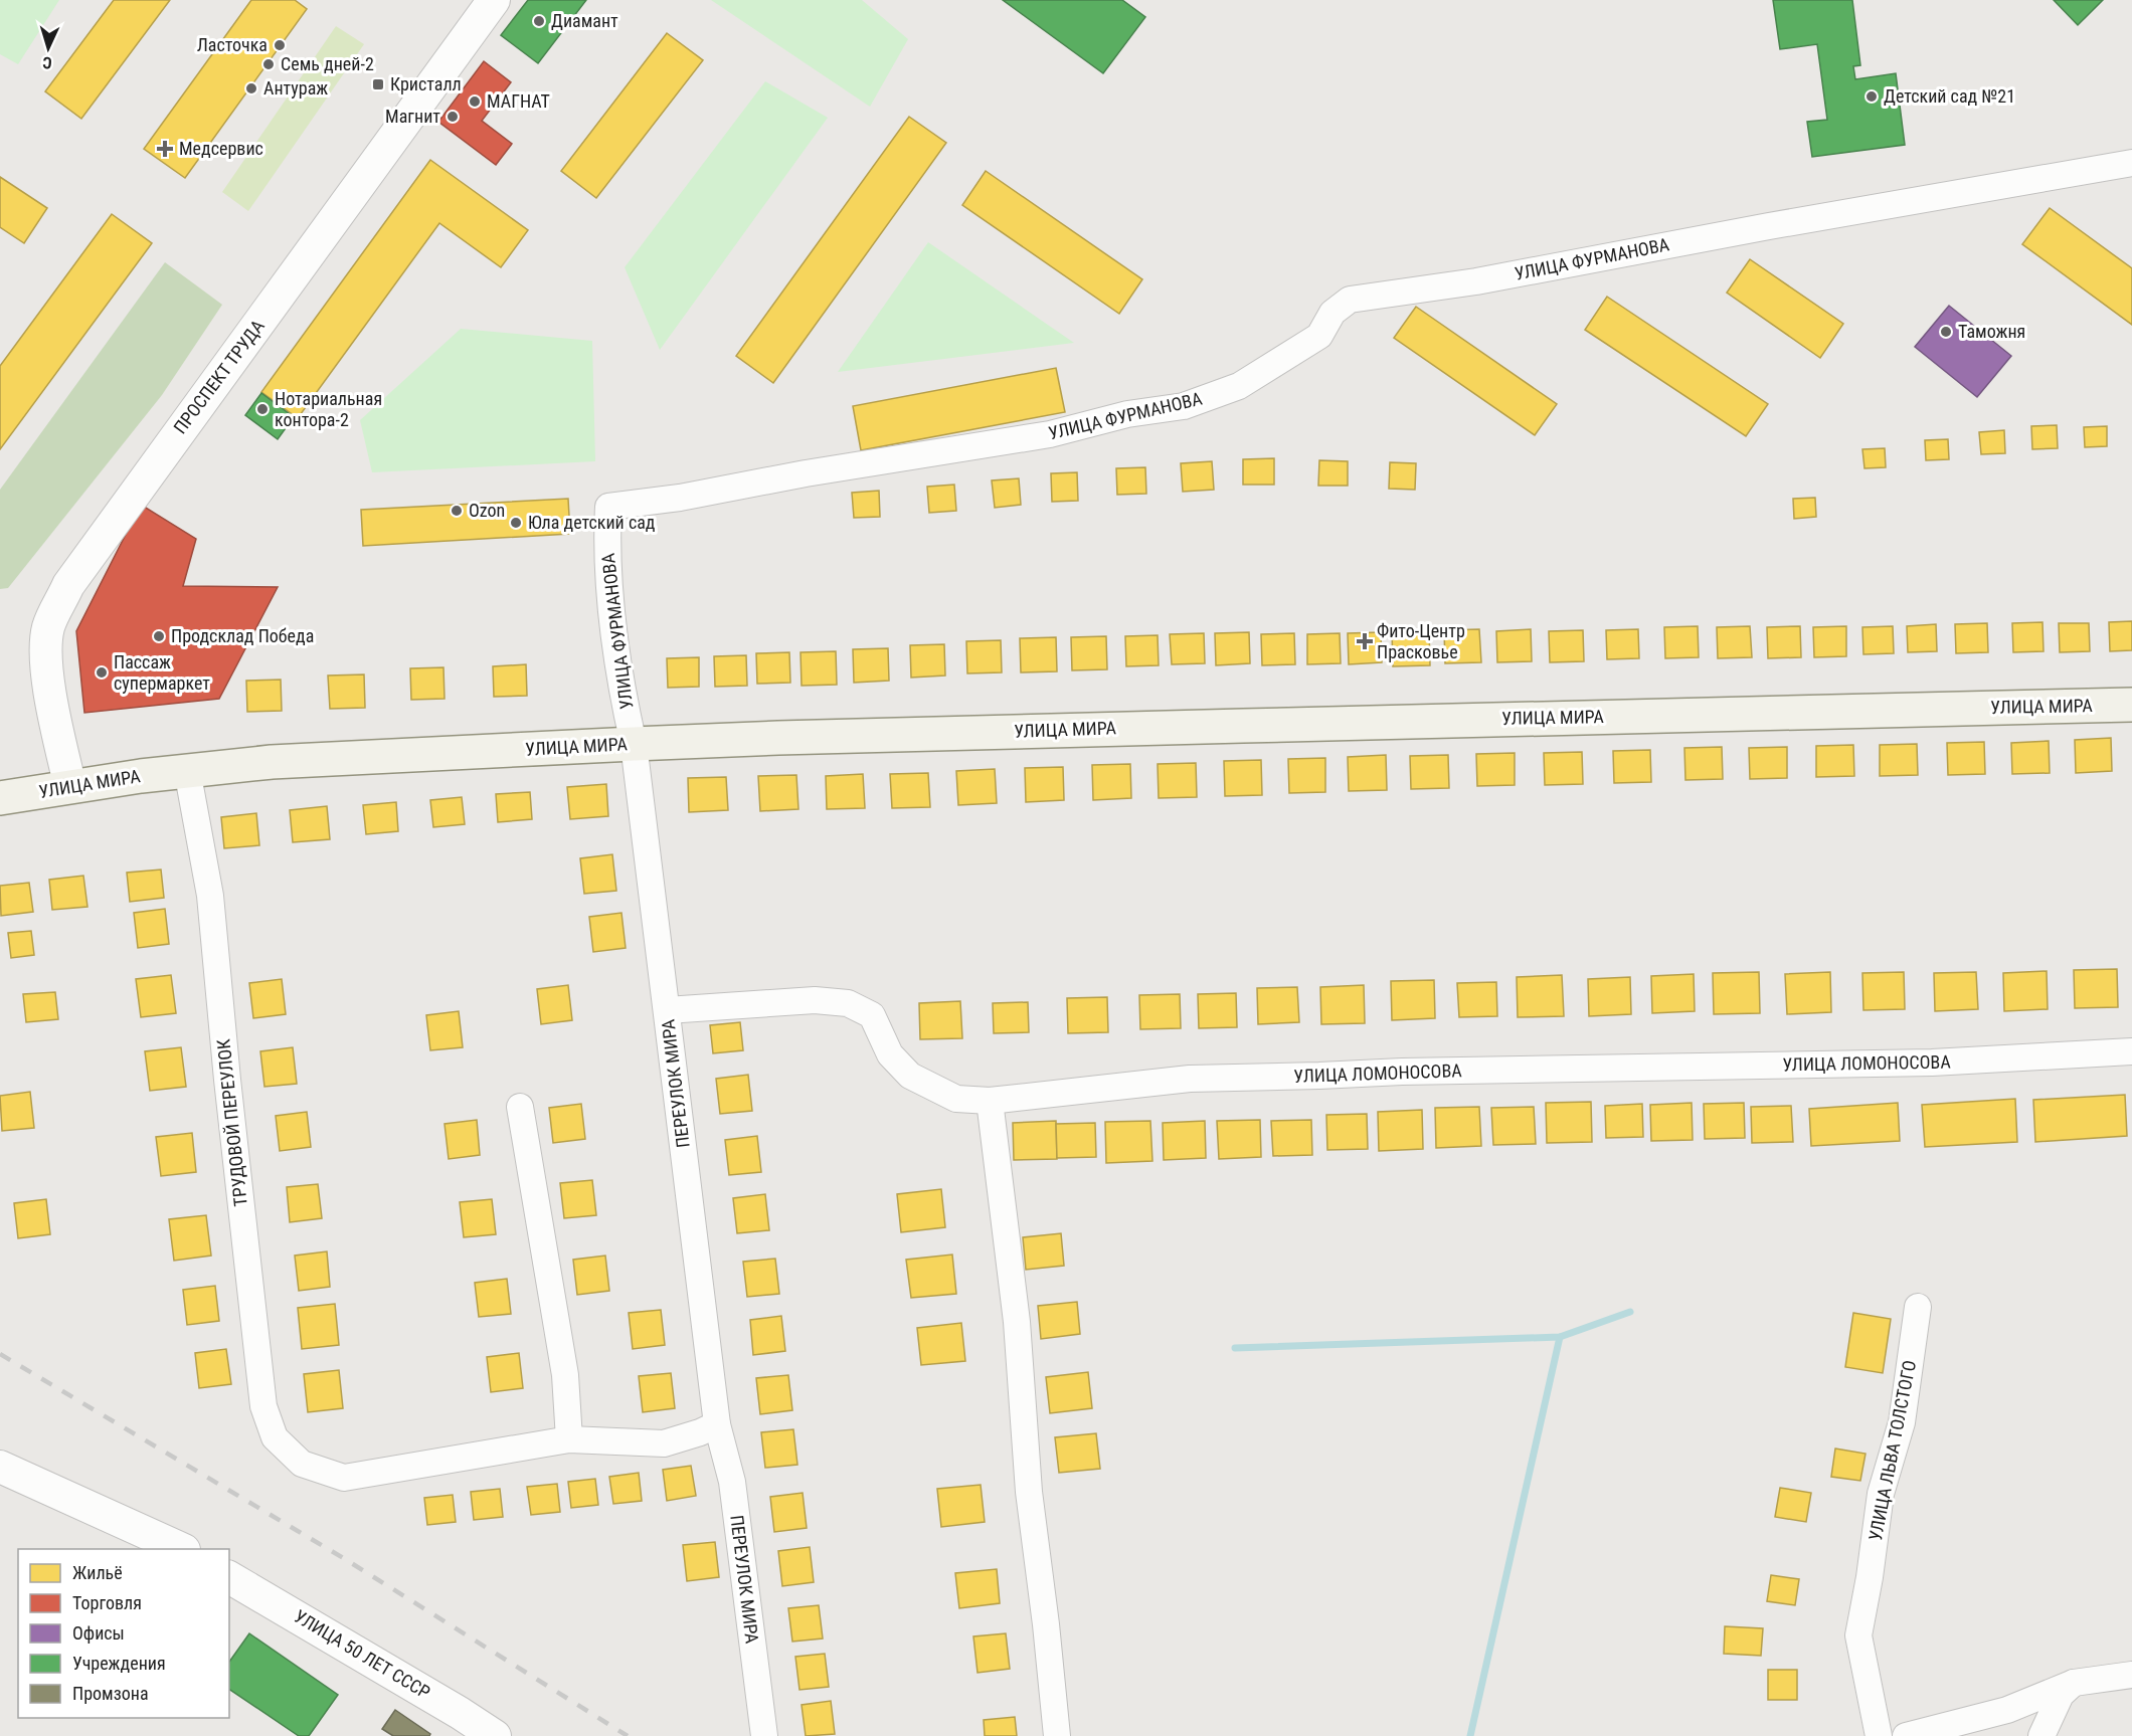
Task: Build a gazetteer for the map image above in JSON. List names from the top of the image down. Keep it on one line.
{"streets":{"main road":["УЛИЦА МИРА"],"street":["УЛИЦА ФУРМАНОВА","ПРОСПЕКТ ТРУДА","УЛИЦА ЛОМОНОСОВА","ПЕРЕУЛОК МИРА","ТРУДОВОЙ ПЕРЕУЛОК","УЛИЦА ЛЬВА ТОЛСТОГО","УЛИЦА 50 ЛЕТ СССР"]},"crossings":[["УЛИЦА ФУРМАНОВА","УЛИЦА МИРА"],["УЛИЦА ФУРМАНОВА","ПЕРЕУЛОК МИРА"],["ПРОСПЕКТ ТРУДА","УЛИЦА МИРА"],["УЛИЦА МИРА","ПЕРЕУЛОК МИРА"],["УЛИЦА МИРА","ТРУДОВОЙ ПЕРЕУЛОК"],["УЛИЦА ЛОМОНОСОВА","ПЕРЕУЛОК МИРА"]],"places":{"other":["Диамант","Ласточка","Семь дней-2","Антураж","Детский сад №21","МАГНАТ","Магнит","Таможня","Нотариальная контора-2","Ozon","Юла детский сад","Продсклад Победа","Пассаж супермаркет"],"transit":["Кристалл"],"health":["Медсервис","Фито-Центр Прасковье"]},"legend":["Жильё","Торговля","Офисы","Учреждения","Промзона"],"north":"bottom"}
